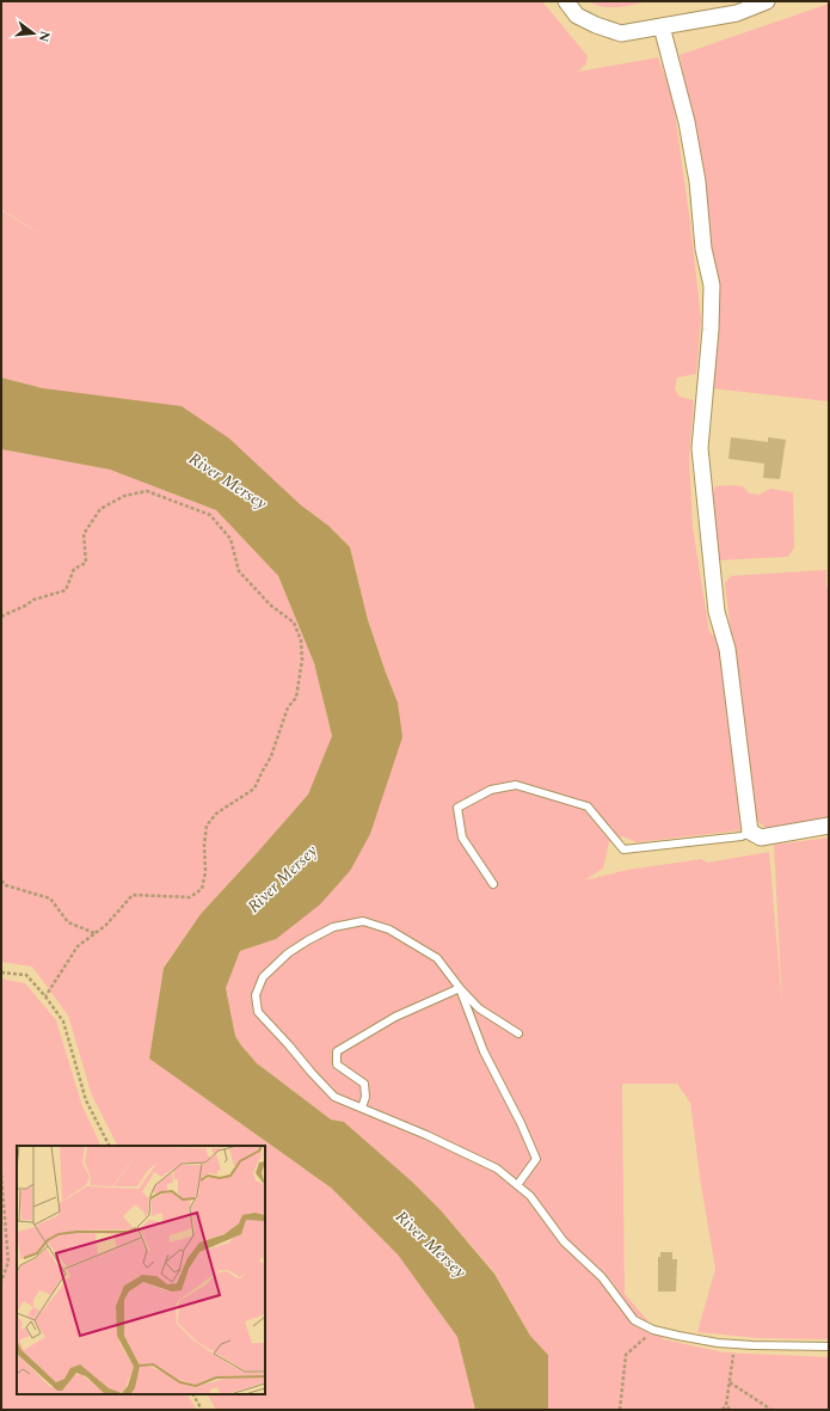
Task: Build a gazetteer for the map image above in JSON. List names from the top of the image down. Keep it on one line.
{"water":["River Mersey"],"north":"right"}
